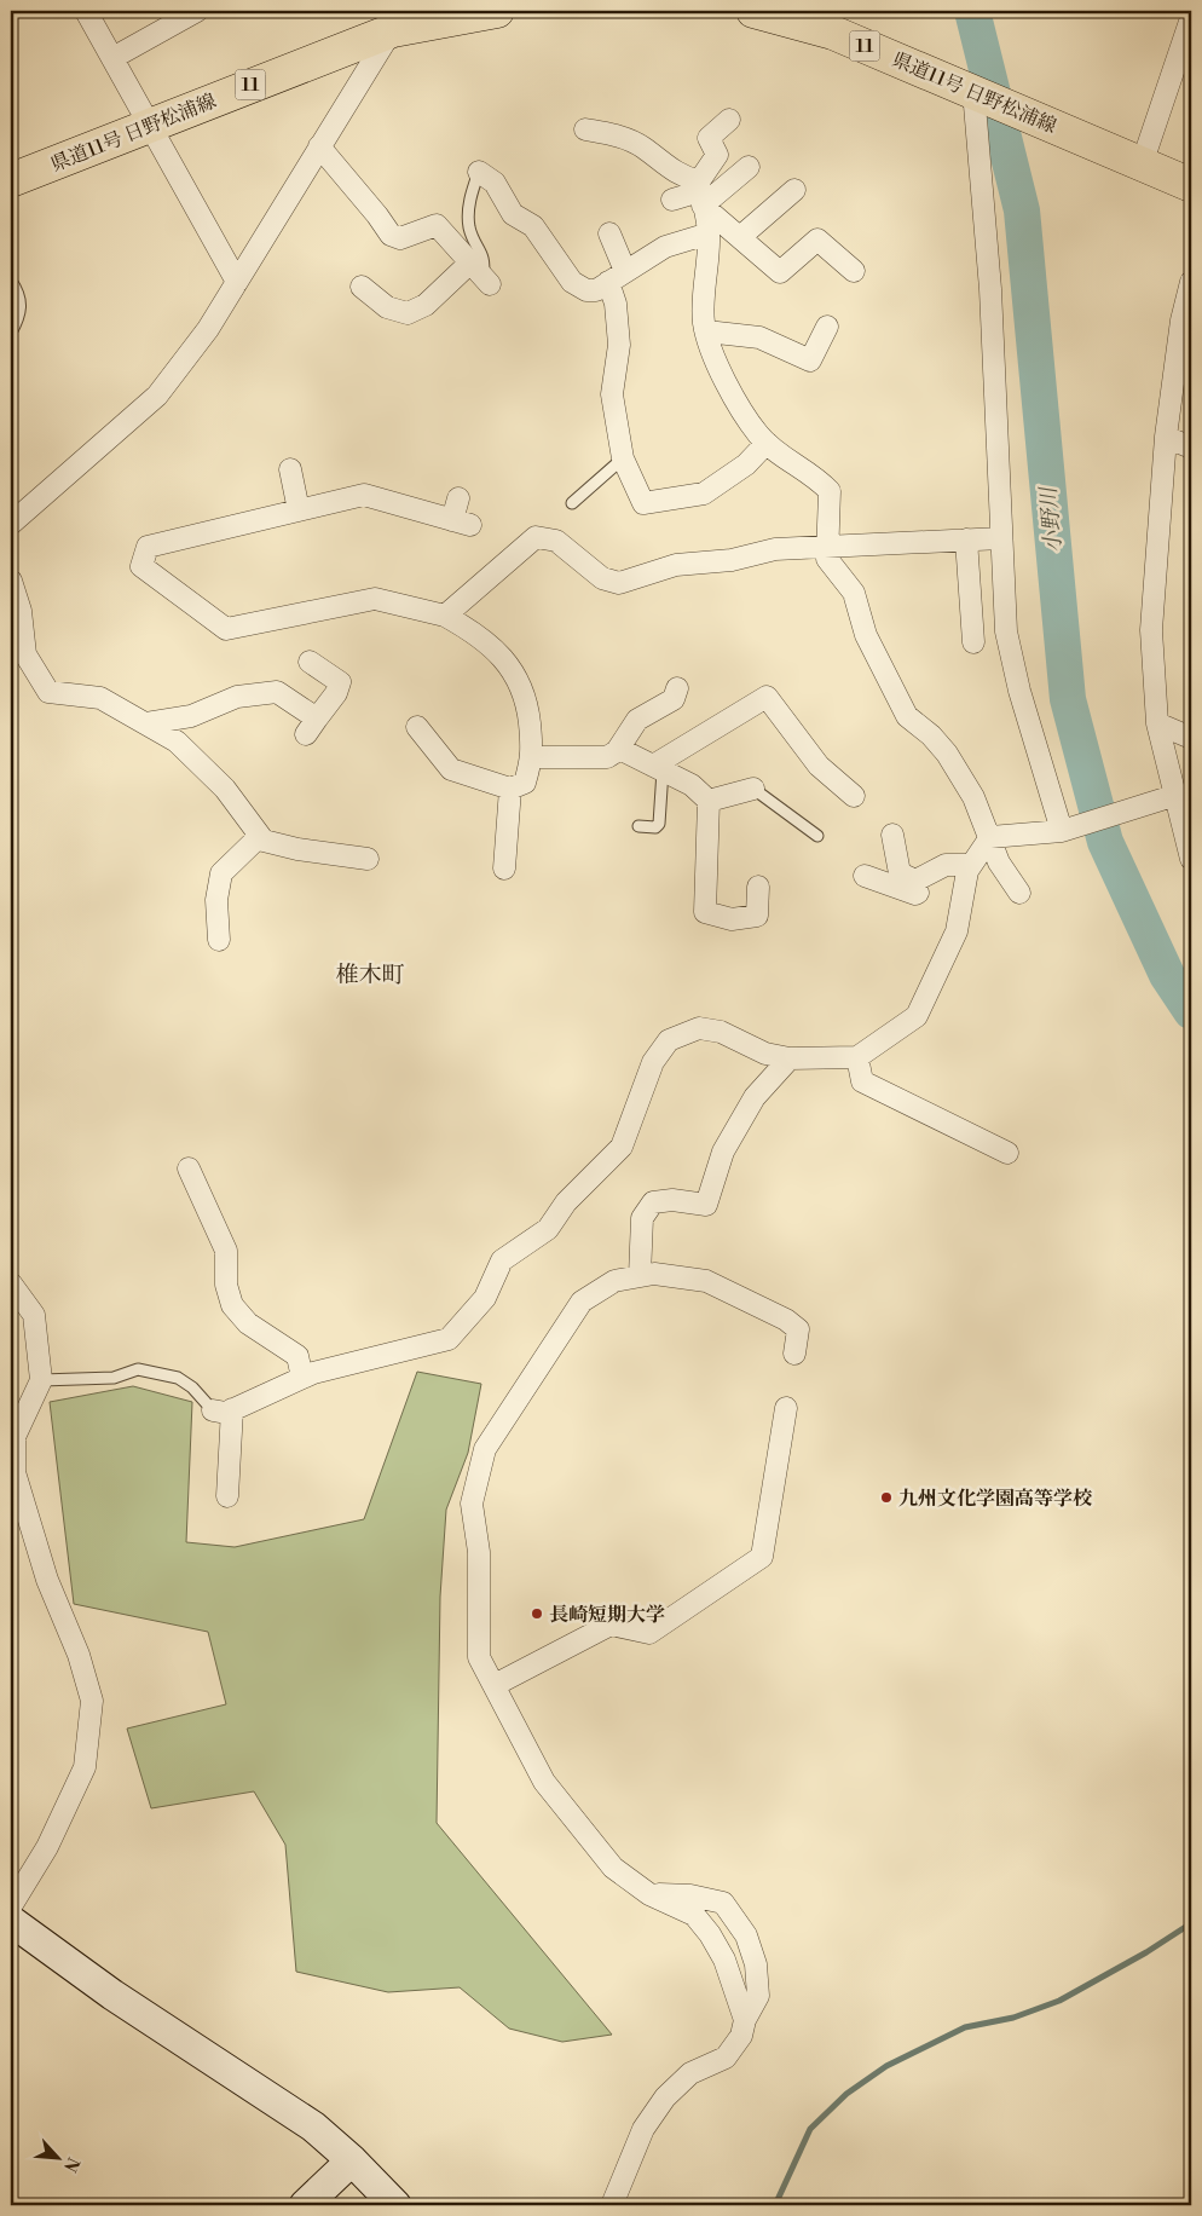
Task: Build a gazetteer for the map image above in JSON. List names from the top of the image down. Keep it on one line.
{"streets":{"main road":["11","県道11号 日野松浦線"]},"districts":["椎木町"],"water":["小野川"],"places":["九州文化学園高等学校","長崎短期大学"],"north":"bottom right"}
